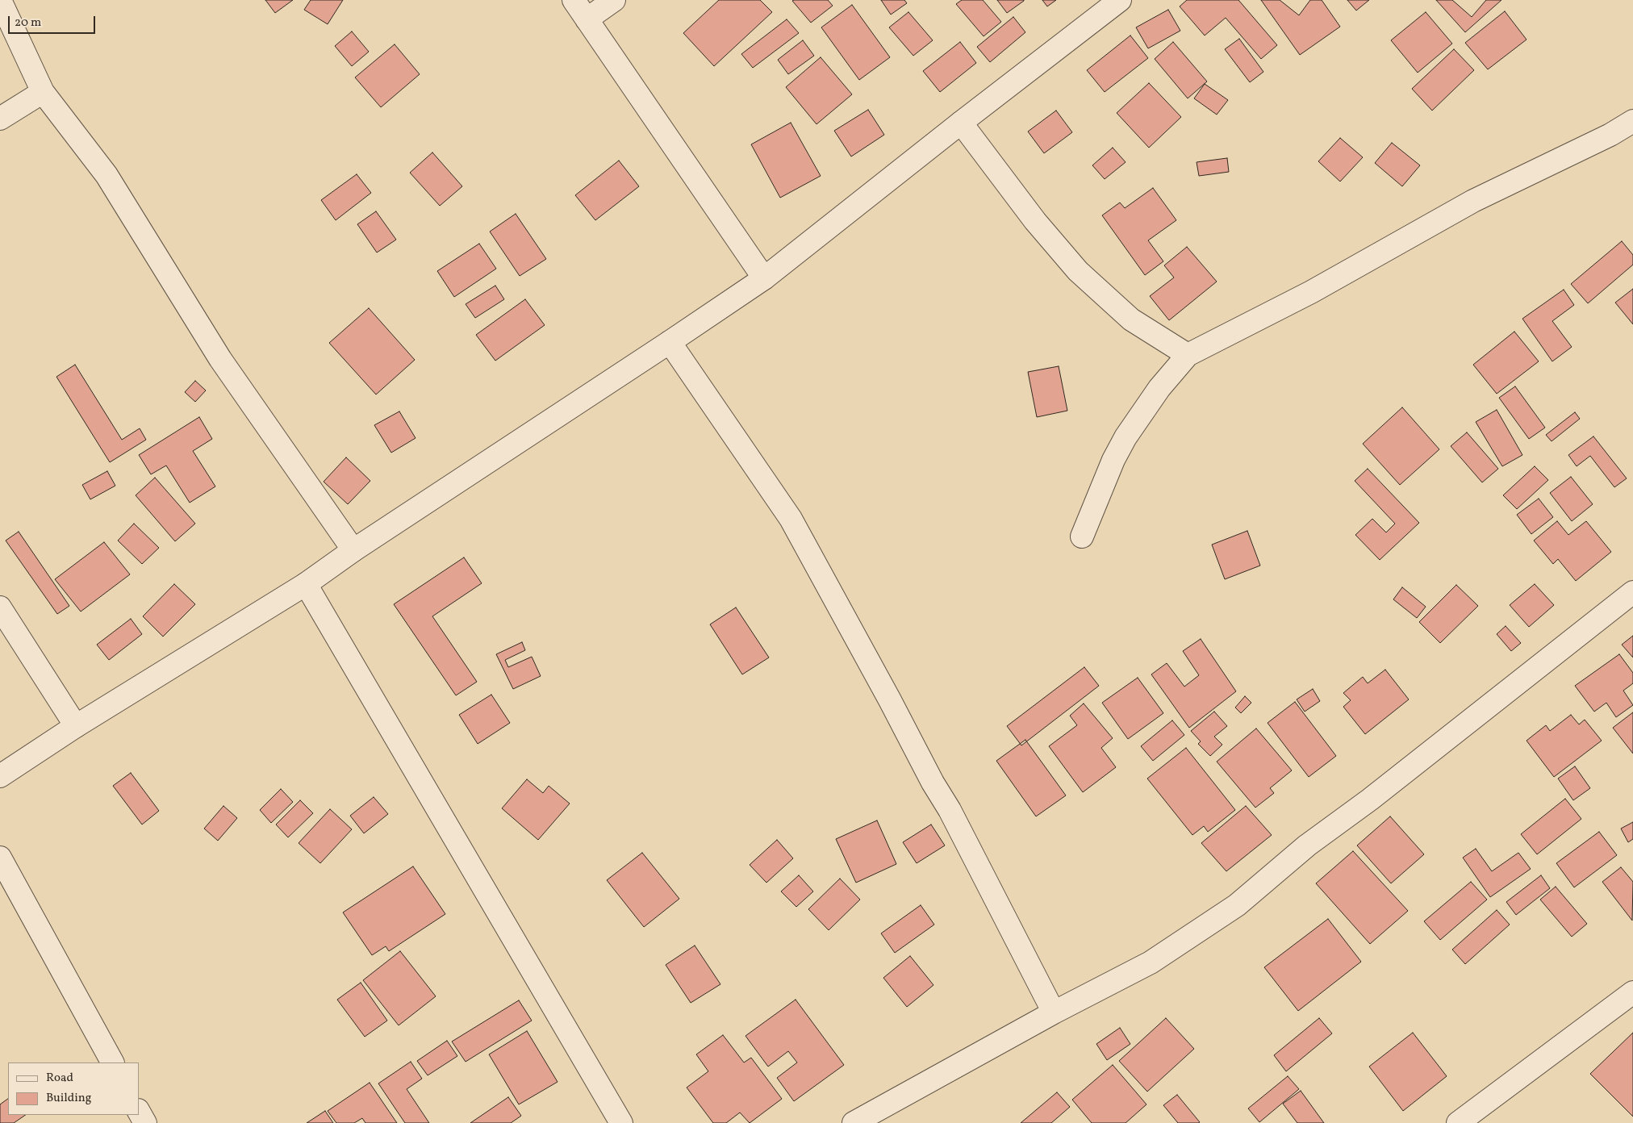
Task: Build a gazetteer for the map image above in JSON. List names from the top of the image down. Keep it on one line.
{"legend":["Road","Building"],"scale_bar":"20 m"}
